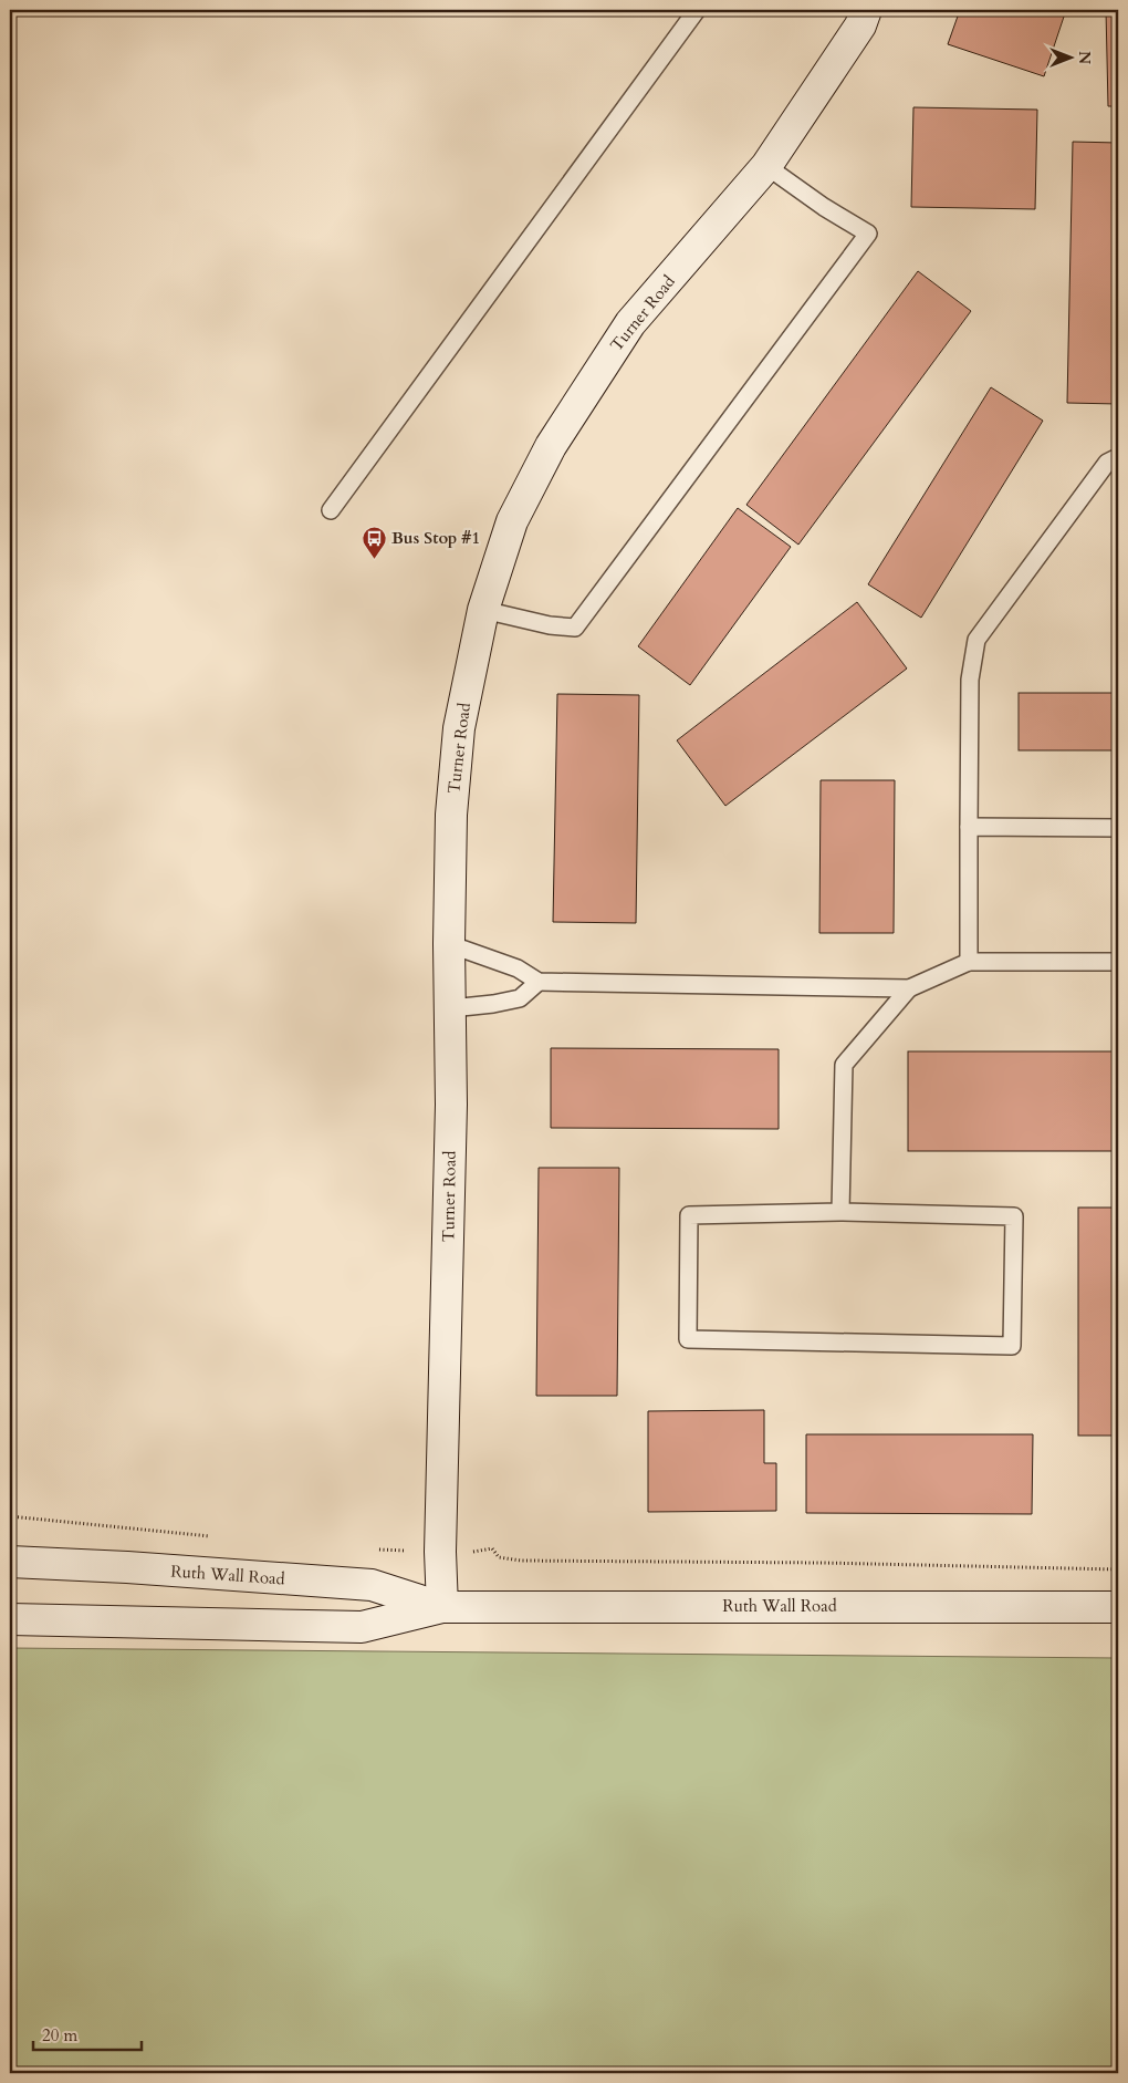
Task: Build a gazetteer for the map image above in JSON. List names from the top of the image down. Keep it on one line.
{"streets":{"street":["Turner Road","Ruth Wall Road"]},"crossings":[["Turner Road","Ruth Wall Road"]],"places":{"bus stop":["Bus Stop #1"]},"scale_bar":"20 m","north":"right"}
